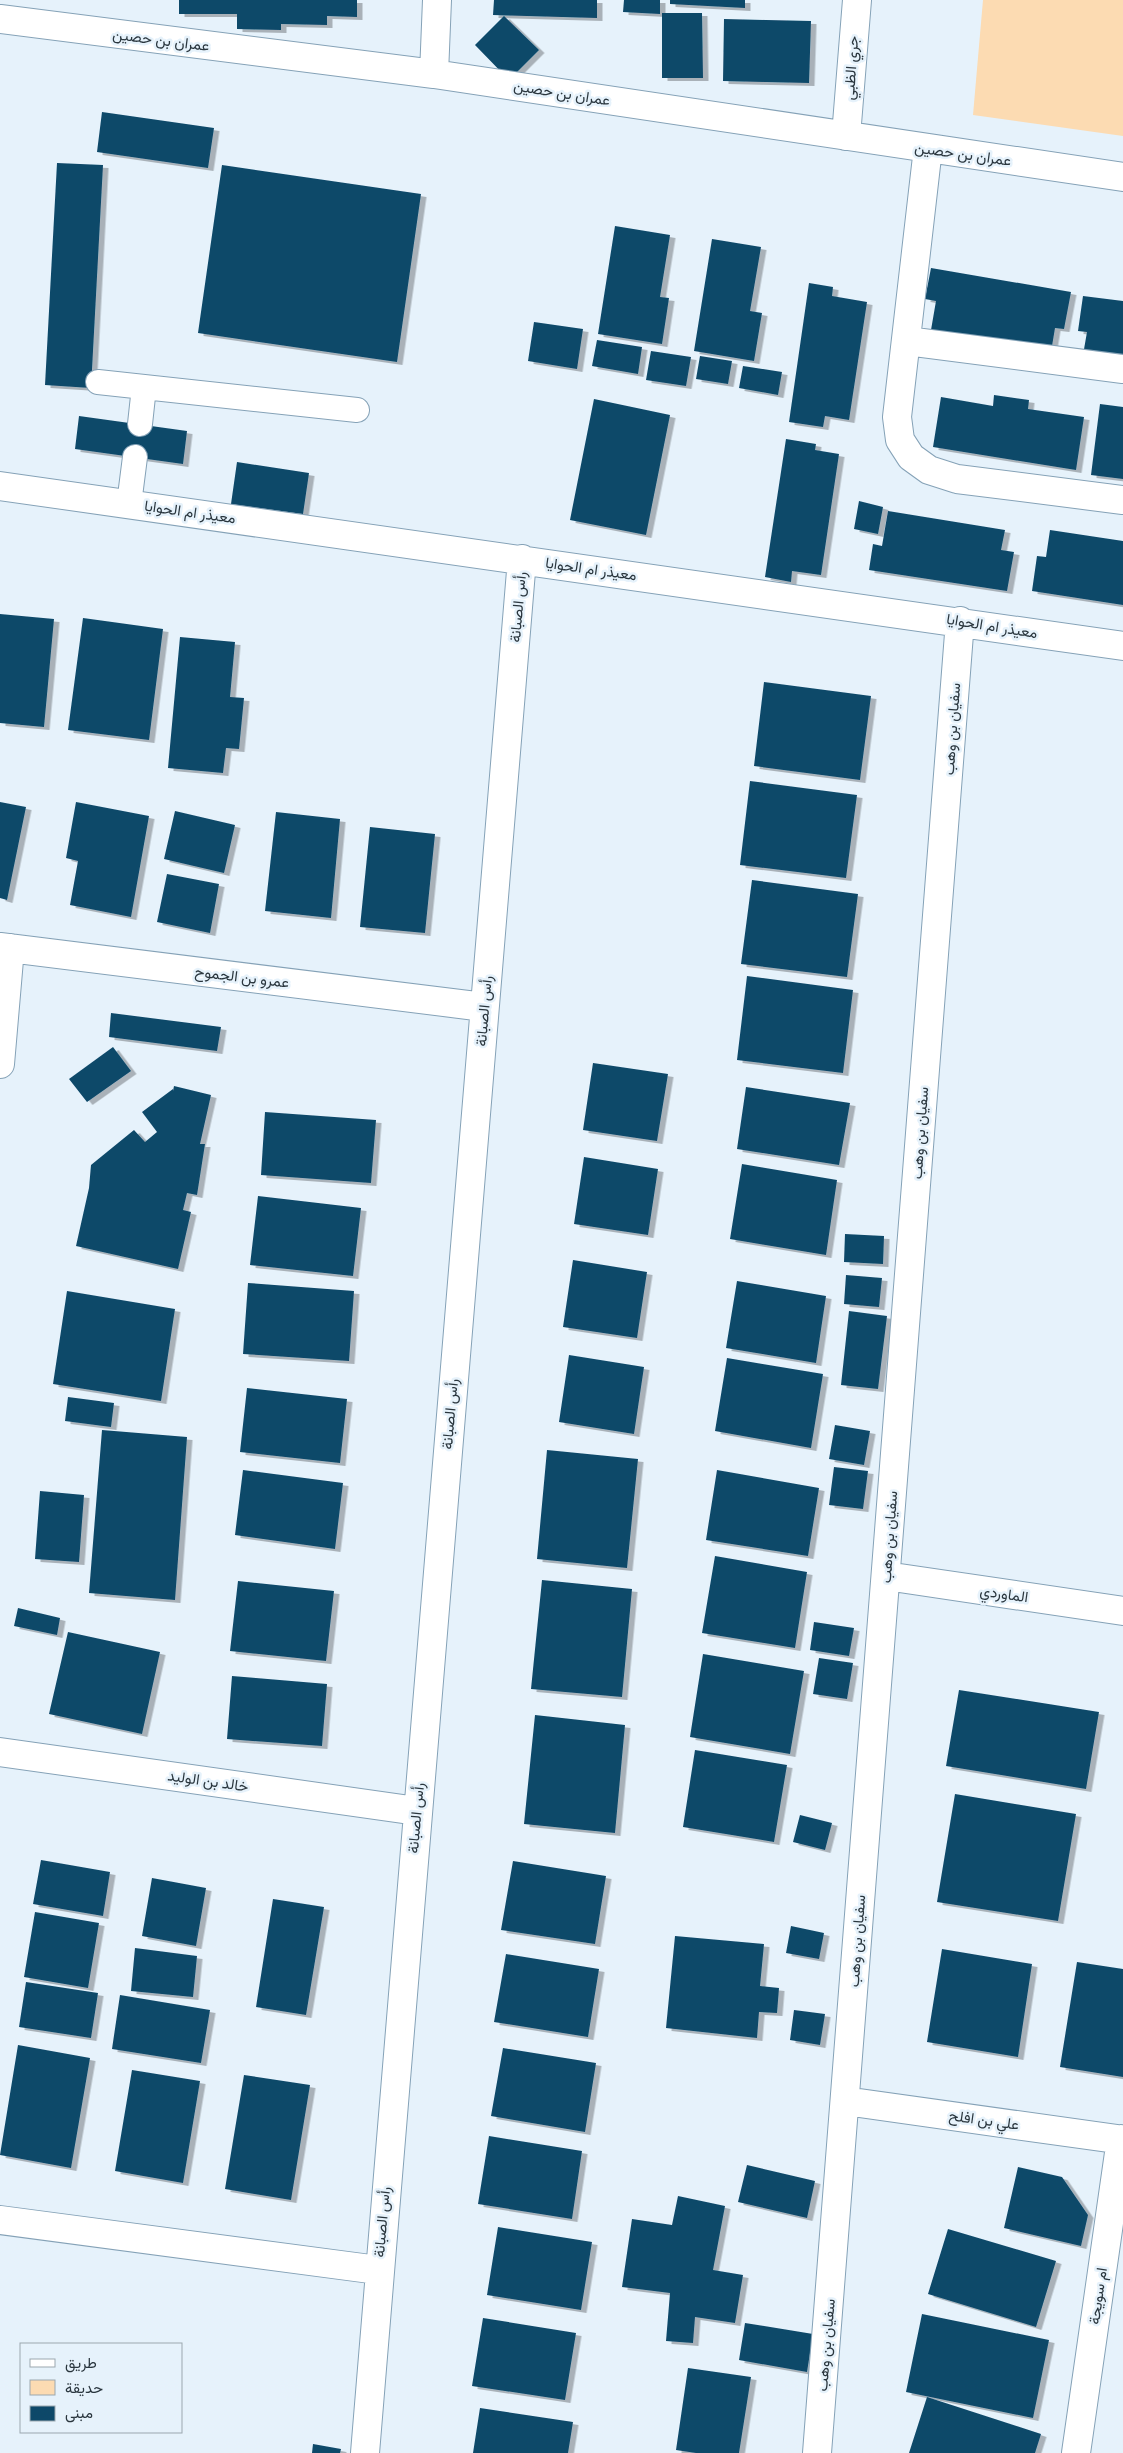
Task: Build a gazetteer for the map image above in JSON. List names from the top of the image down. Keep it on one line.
{"streets":{"street":["عمران بن حصين","جري الظبي","معيذر ام الحوايا","رأس الصبانة","سفيان بن وهب","عمرو بن الجموح","الماوردي","خالد بن الوليد","علي بن افلح","ام سويجة"]},"crossings":[["عمران بن حصين","جري الظبي"],["معيذر ام الحوايا","رأس الصبانة"],["معيذر ام الحوايا","سفيان بن وهب"],["رأس الصبانة","عمرو بن الجموح"],["رأس الصبانة","خالد بن الوليد"],["سفيان بن وهب","الماوردي"],["سفيان بن وهب","علي بن افلح"],["علي بن افلح","ام سويجة"]],"legend":["طريق","حديقة","مبنى"]}
